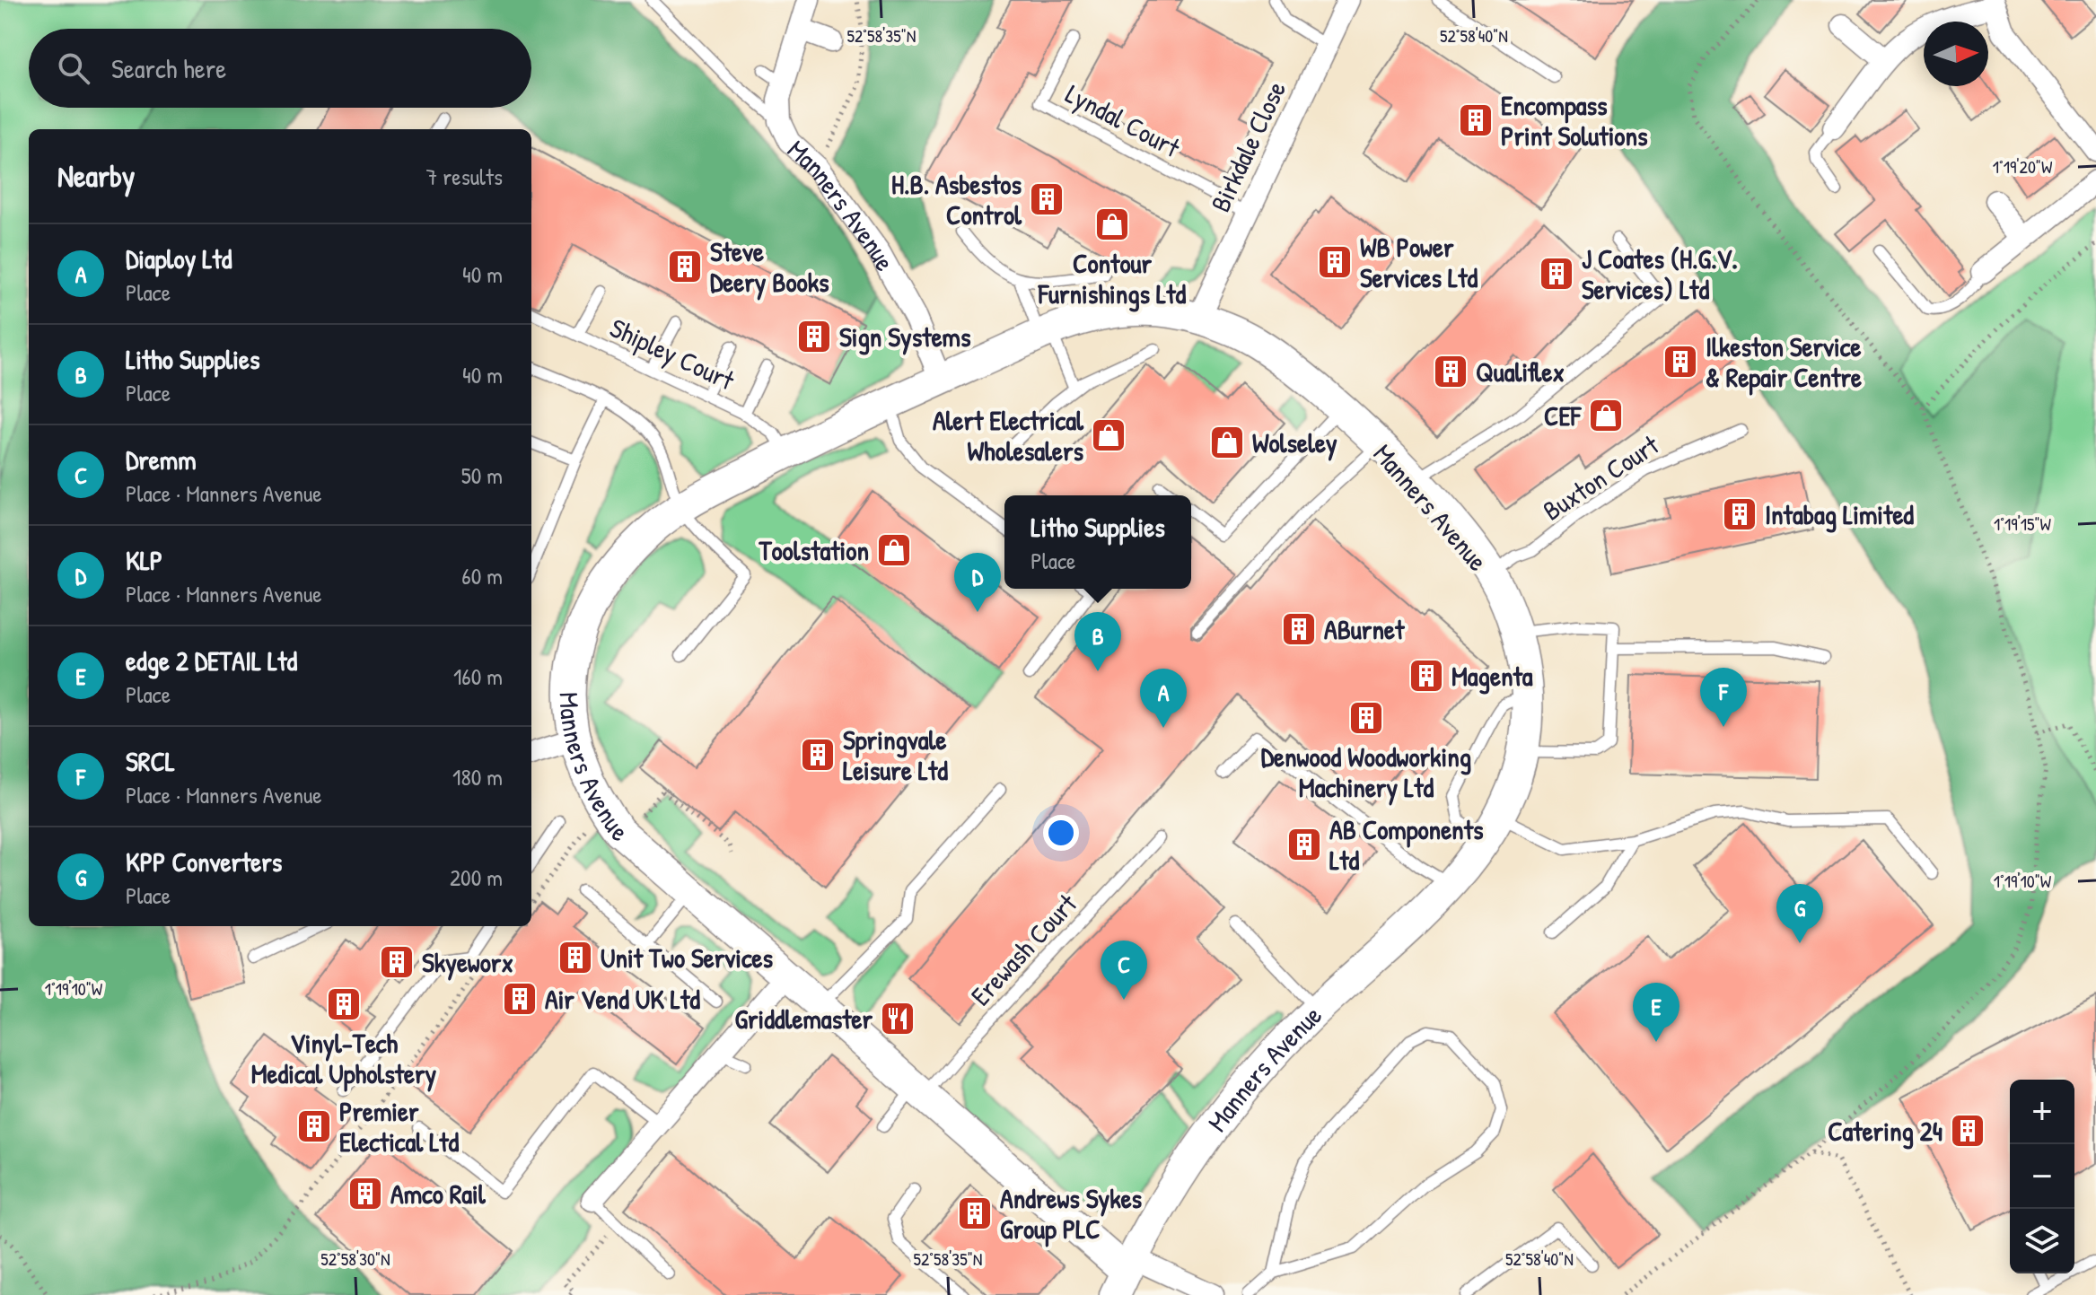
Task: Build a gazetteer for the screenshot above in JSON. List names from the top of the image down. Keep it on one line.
{"streets":{"street":["Birkdale Close","Manners Avenue"],"lane":["Lyndal Court","Shipley Court","Buxton Court","Erewash Court"]},"crossings":[["Lyndal Court","Birkdale Close"],["Birkdale Close","Manners Avenue"],["Manners Avenue","Shipley Court"],["Manners Avenue","Buxton Court"],["Manners Avenue","Erewash Court"]],"places":{"building":["Encompass Print Solutions","H.B. Asbestos Control","WB Power Services Ltd","Steve Deery Books","J Coates (H.G.V. Services) Ltd","Sign Systems","Ilkeston Service & Repair Centre","Qualiflex","Intabag Limited","ABurnet","Magenta","Denwood Woodworking Machinery Ltd","Springvale Leisure Ltd","AB Components Ltd","Unit Two Services","Skyeworx","Air Vend UK Ltd","Vinyl-Tech Medical Upholstery","Premier Electical Ltd","Catering 24","Amco Rail","Andrews Sykes Group PLC"],"shop":["Contour Furnishings Ltd","CEF","Alert Electrical Wholesalers","Wolseley","Toolstation"],"restaurant":["Griddlemaster"]},"north":"right","page":{"search":"Search here","heading":["Nearby","7 results"],"list":[{"mark":"A","name":"Diaploy Ltd","note":"Place","value":"40 m"},{"mark":"B","name":"Litho Supplies","note":"Place","value":"40 m"},{"mark":"C","name":"Dremm","note":"Place · Manners Avenue","value":"50 m"},{"mark":"D","name":"KLP","note":"Place · Manners Avenue","value":"60 m"},{"mark":"E","name":"edge 2 DETAIL Ltd","note":"Place","value":"160 m"},{"mark":"F","name":"SRCL","note":"Place · Manners Avenue","value":"180 m"},{"mark":"G","name":"KPP Converters","note":"Place","value":"200 m"}],"popup":["Litho Supplies","Place"],"pins":["D","B","F","A","G","C","E"],"map_buttons":["+","−"]},"coordinates":["52°58'35\"N","52°58'40\"N","1°19'20\"W","1°19'15\"W","1°19'10\"W","52°58'30\"N"]}
